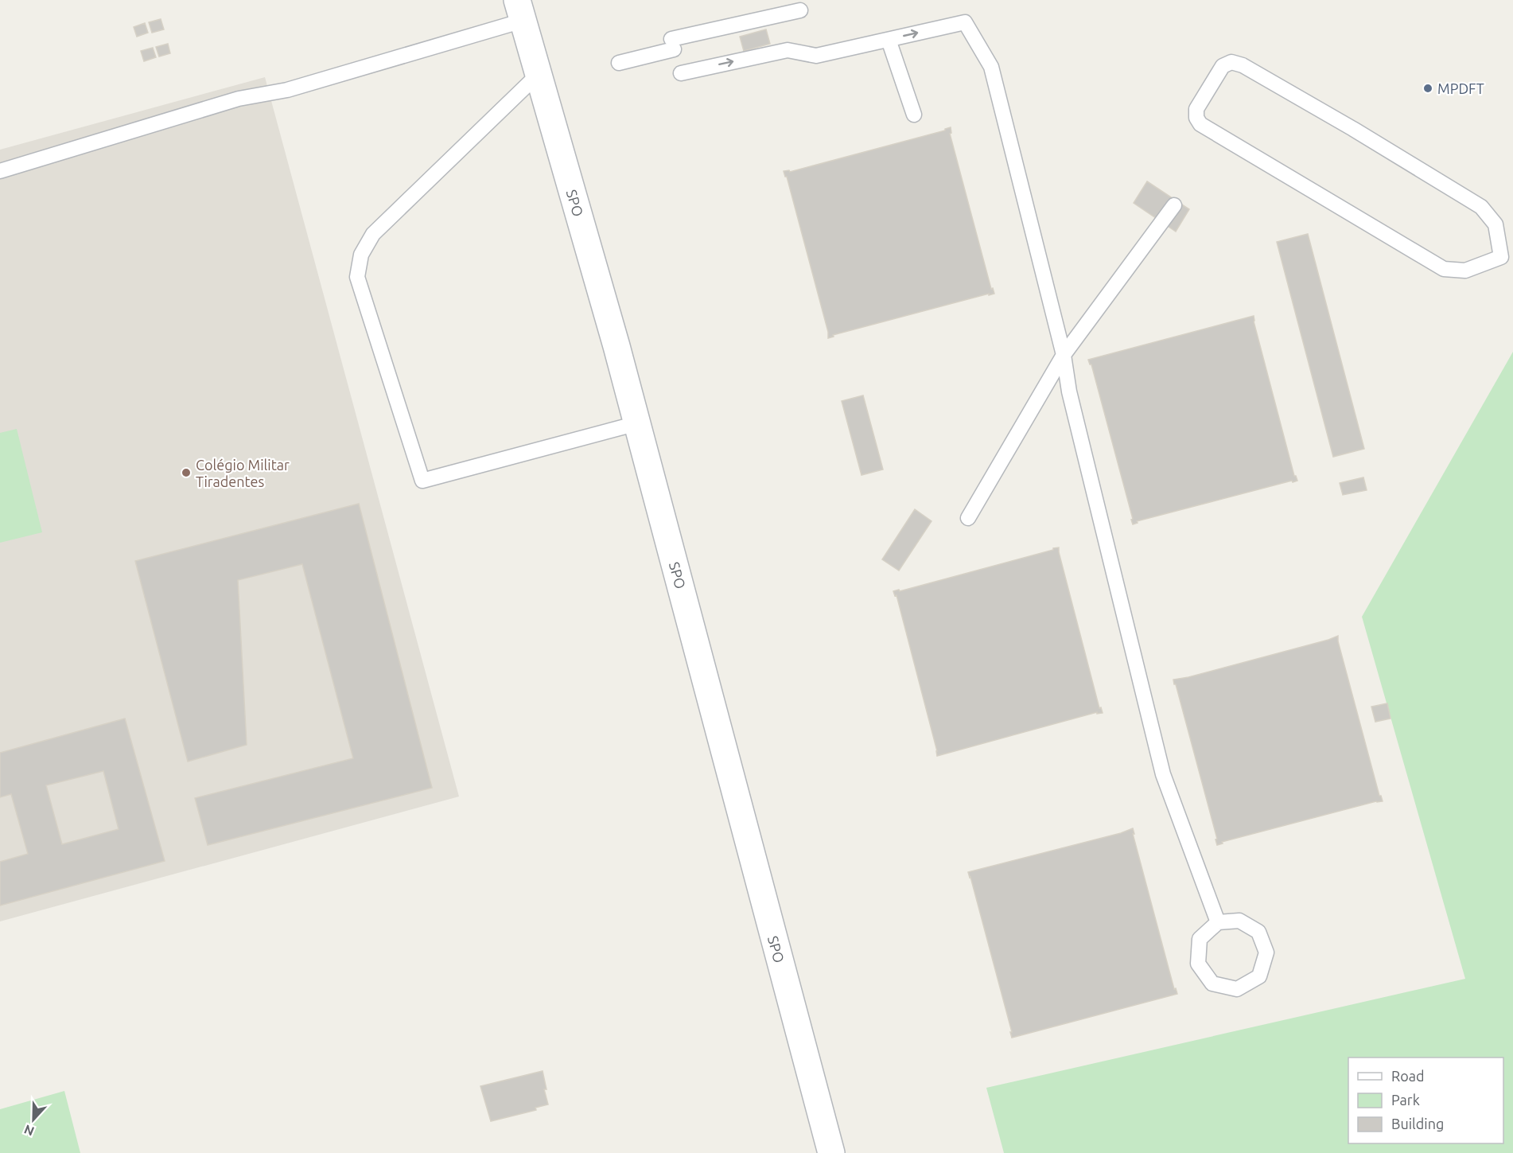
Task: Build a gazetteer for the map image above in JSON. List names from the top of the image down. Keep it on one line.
{"streets":{"street":["SPO"]},"places":["MPDFT","Colégio Militar Tiradentes"],"legend":["Road","Park","Building"],"north":"bottom"}
